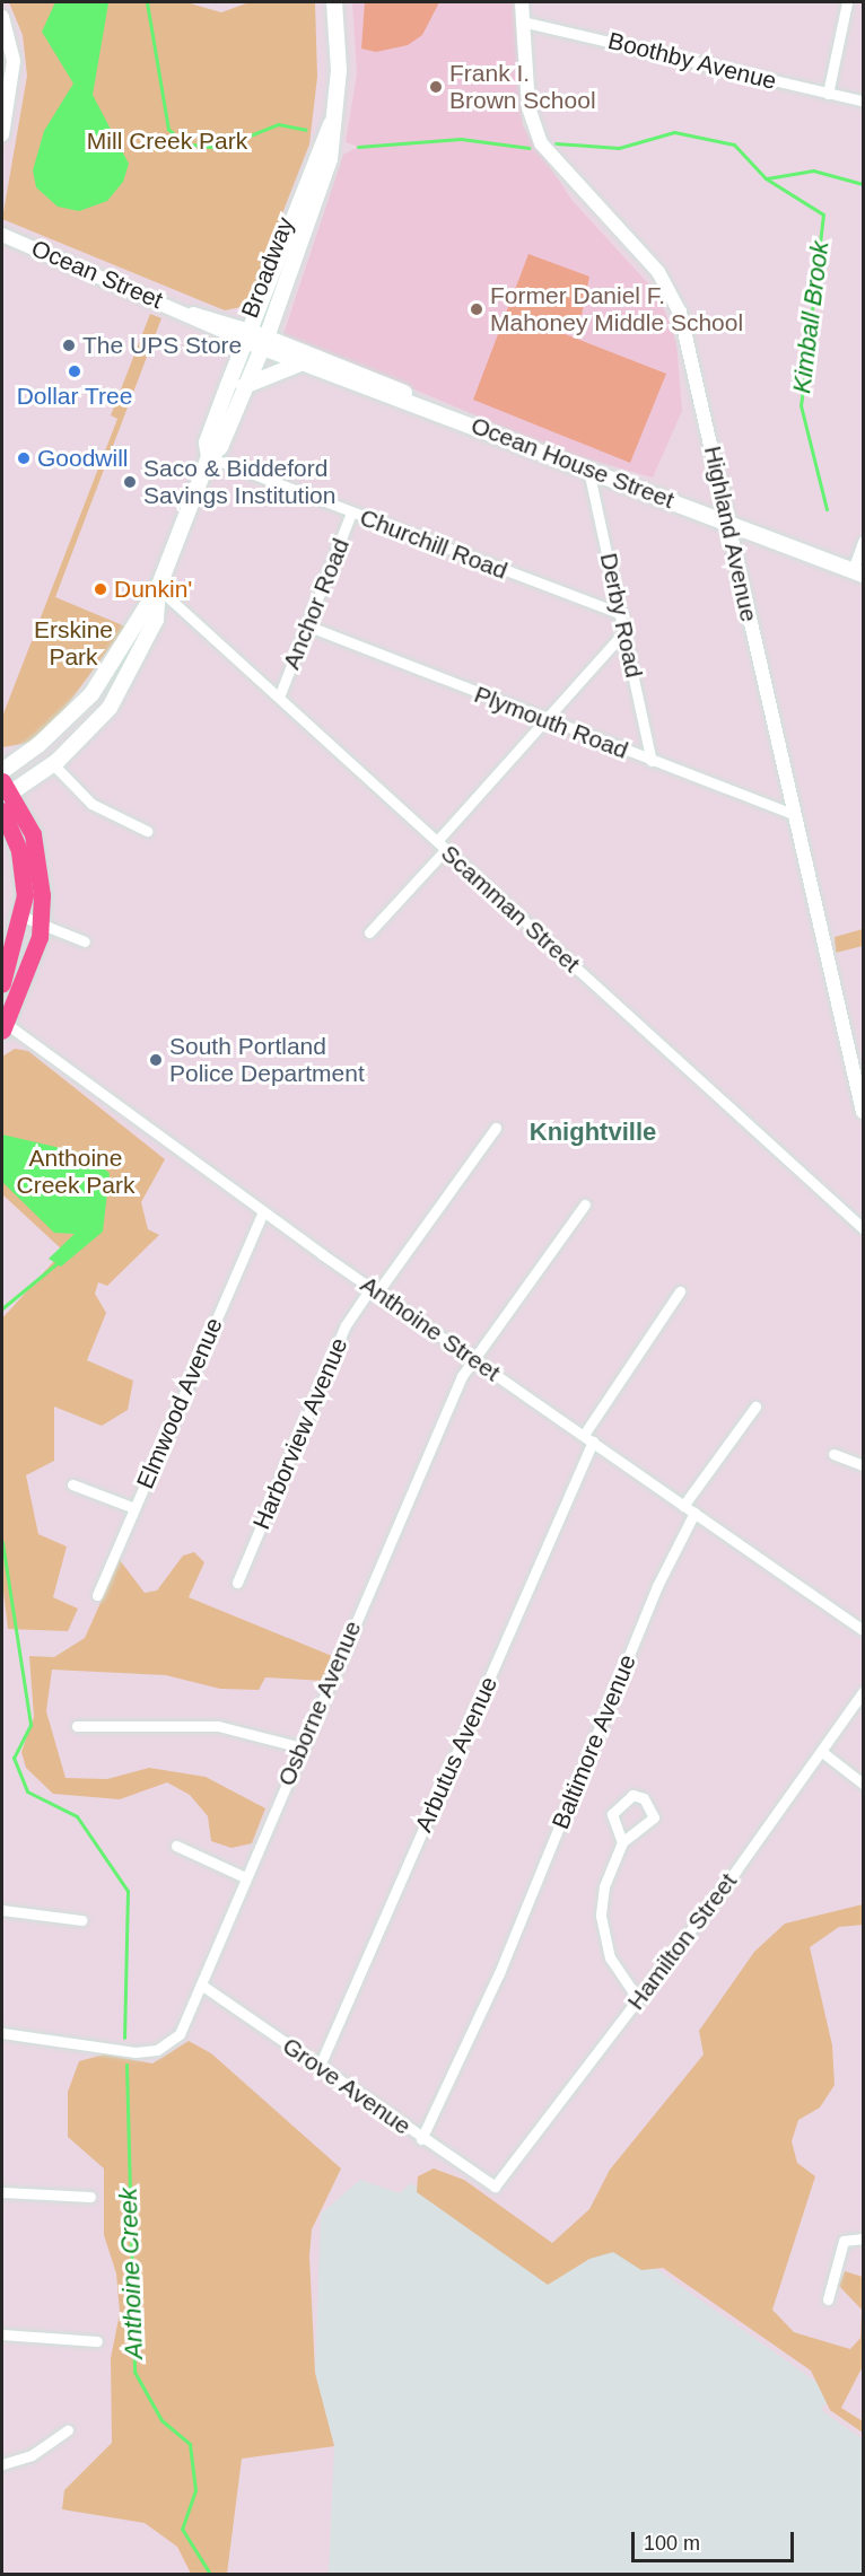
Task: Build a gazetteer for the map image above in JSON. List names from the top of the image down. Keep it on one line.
{"streets":{"main road":["Broadway","Ocean House Street"],"street":["Boothby Avenue","Ocean Street","Highland Avenue","Churchill Road","Anchor Road","Derby Road","Plymouth Road","Scamman Street","Anthoine Street","Elmwood Avenue","Harborview Avenue","Osborne Avenue","Baltimore Avenue","Arbutus Avenue","Hamilton Street","Grove Avenue"]},"crossings":[["Boothby Avenue","Highland Avenue"],["Broadway","Ocean Street"],["Broadway","Ocean House Street"],["Broadway","Churchill Road"],["Broadway","Scamman Street"],["Broadway","Anthoine Street"],["Ocean Street","Ocean House Street"],["Ocean House Street","Highland Avenue"],["Ocean House Street","Derby Road"],["Highland Avenue","Plymouth Road"],["Churchill Road","Anchor Road"],["Churchill Road","Derby Road"],["Anchor Road","Plymouth Road"],["Anchor Road","Scamman Street"],["Derby Road","Plymouth Road"],["Anthoine Street","Elmwood Avenue"],["Anthoine Street","Harborview Avenue"],["Anthoine Street","Osborne Avenue"],["Anthoine Street","Baltimore Avenue"],["Anthoine Street","Arbutus Avenue"],["Osborne Avenue","Grove Avenue"],["Baltimore Avenue","Grove Avenue"],["Arbutus Avenue","Grove Avenue"],["Hamilton Street","Grove Avenue"]],"districts":["Knightville"],"water":["Kimball Brook","Anthoine Creek"],"parks":["Mill Creek Park","Erskine Park","Anthoine Creek Park"],"places":["Frank I. Brown School","Former Daniel F. Mahoney Middle School","The UPS Store","Dollar Tree","Goodwill","Saco & Biddeford Savings Institution","Dunkin'","South Portland Police Department"],"scale_bar":"100 m"}
